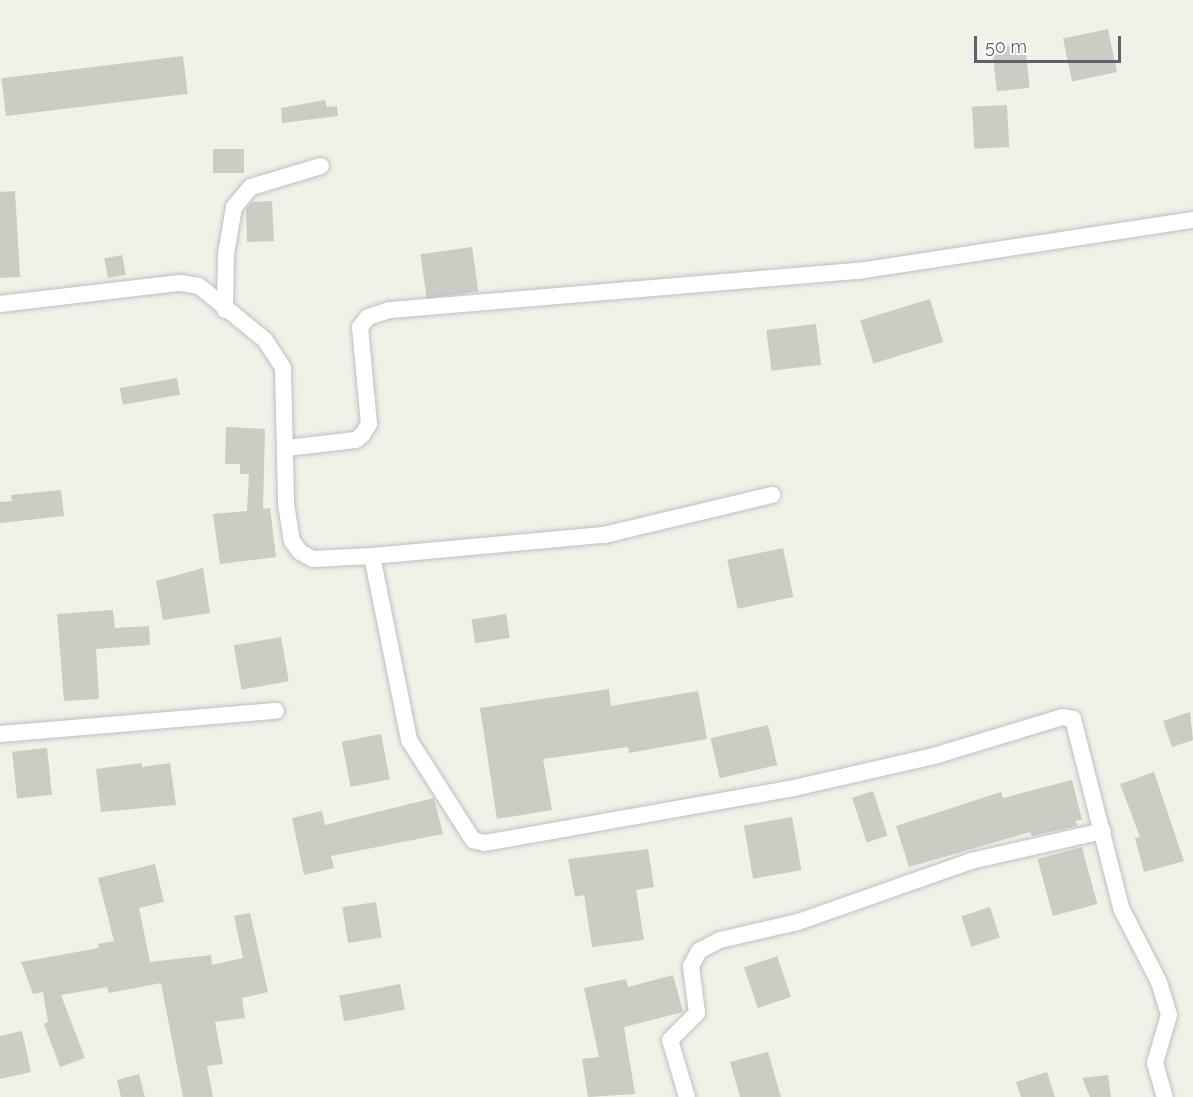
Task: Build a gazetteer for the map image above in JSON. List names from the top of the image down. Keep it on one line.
{"scale_bar":"50 m"}
